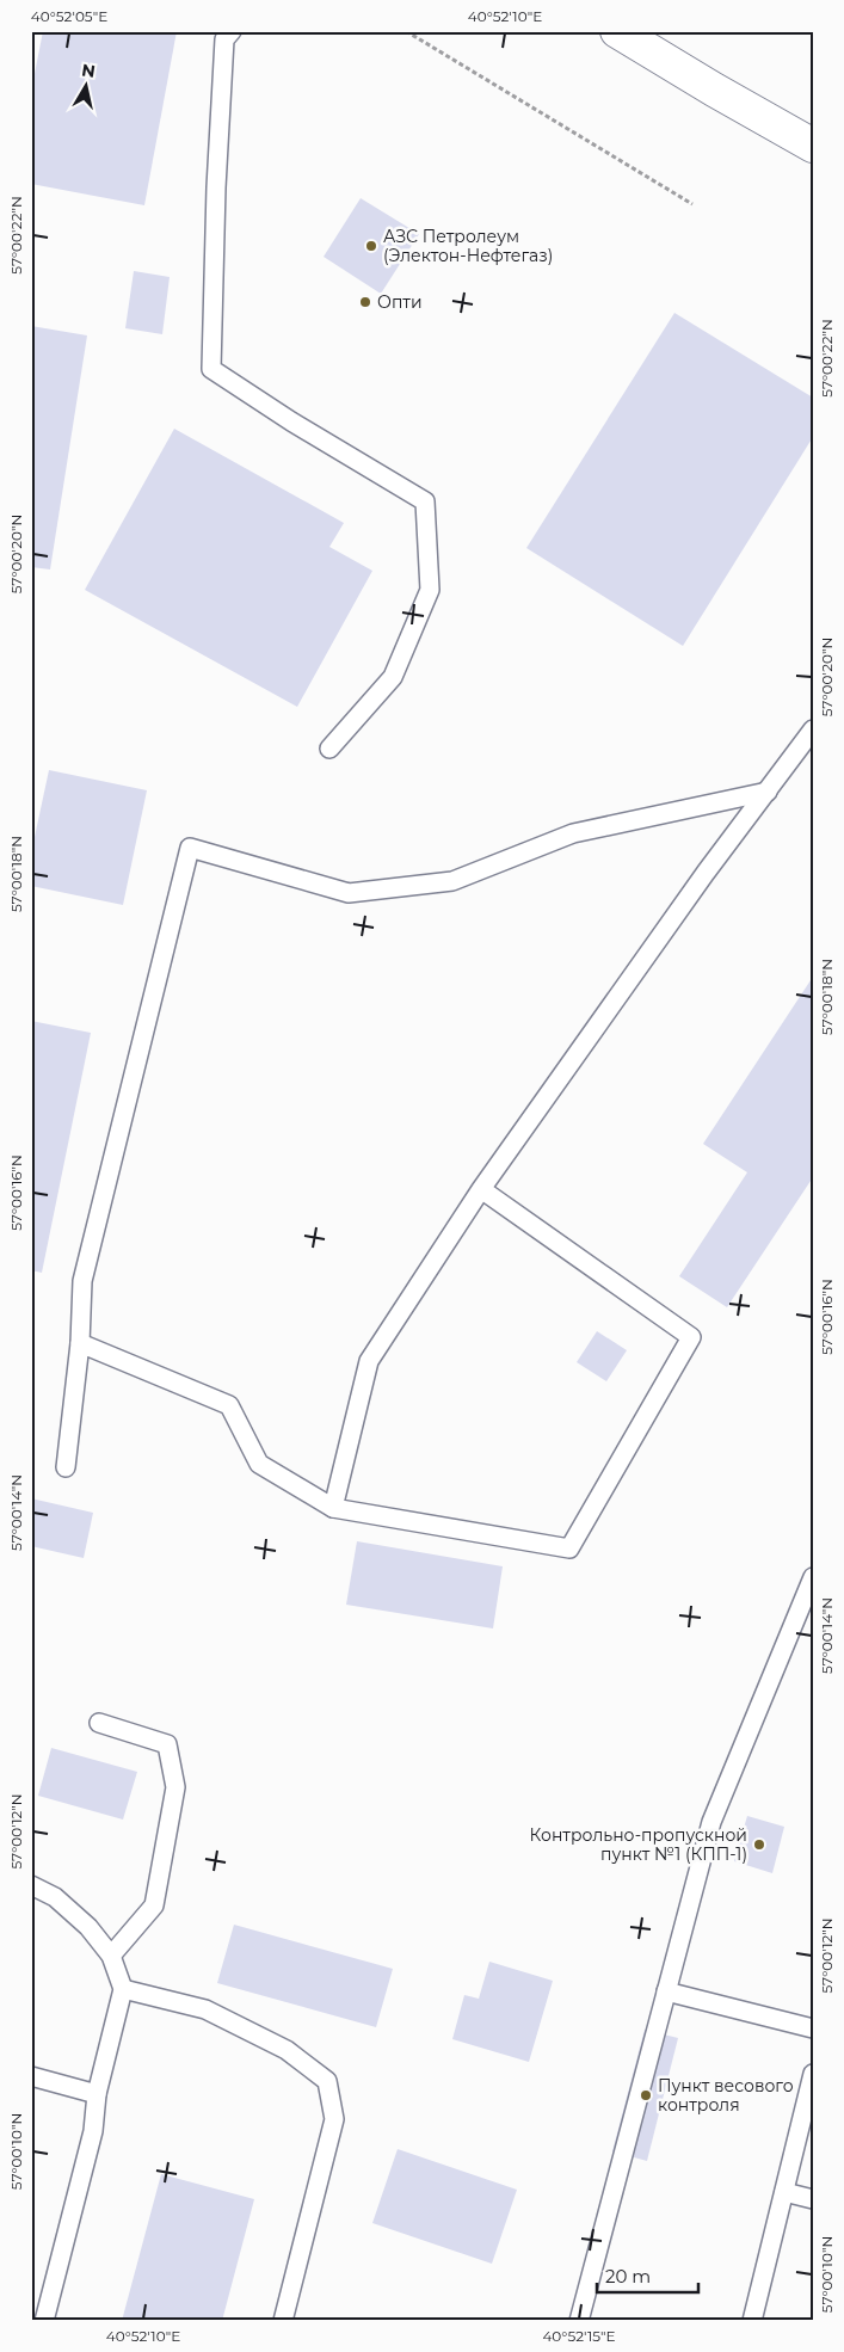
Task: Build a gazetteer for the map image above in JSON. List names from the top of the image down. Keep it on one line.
{"places":["АЗС Петролеум (Электон-Нефтегаз)","Опти","Контрольно-пропускной пункт №1 (КПП-1)","Пункт весового контроля"],"scale_bar":"20 m","north":"top","coordinates":["40°52'05\"E","40°52'10\"E","57°00'22\"N","57°00'20\"N","57°00'18\"N","57°00'16\"N","57°00'14\"N","57°00'12\"N","57°00'10\"N","40°52'15\"E"]}
